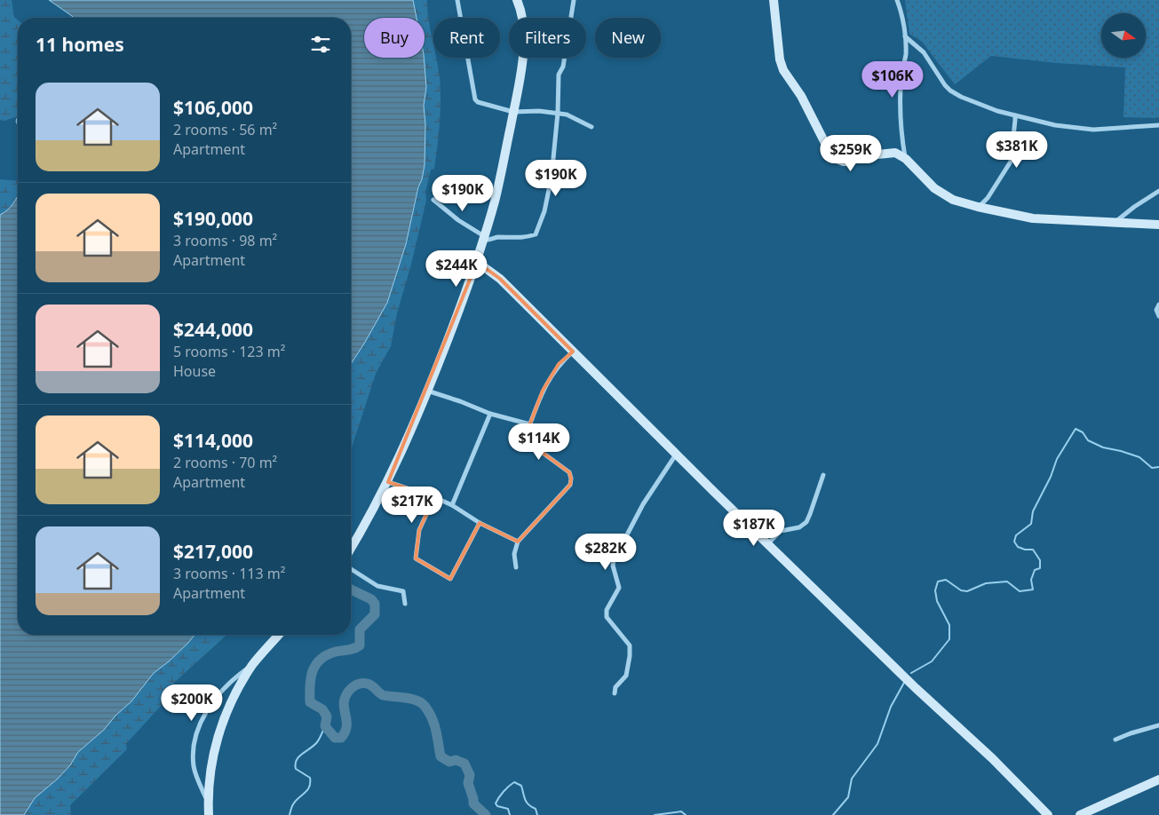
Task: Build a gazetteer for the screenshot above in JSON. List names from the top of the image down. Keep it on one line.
{"north":"right","page":{"chip":["Buy","Rent","Filters","New"],"heading":"11 homes","price":["$106K","$381K","$259K","$190K","$190K","$244K","$114K","$217K","$187K","$282K","$200K"],"list":[{"name":"$106,000","note":"2 rooms · 56 m² · Apartment"},{"name":"$190,000","note":"3 rooms · 98 m² · Apartment"},{"name":"$244,000","note":"5 rooms · 123 m² · House"},{"name":"$114,000","note":"2 rooms · 70 m² · Apartment"},{"name":"$217,000","note":"3 rooms · 113 m² · Apartment"}]}}
